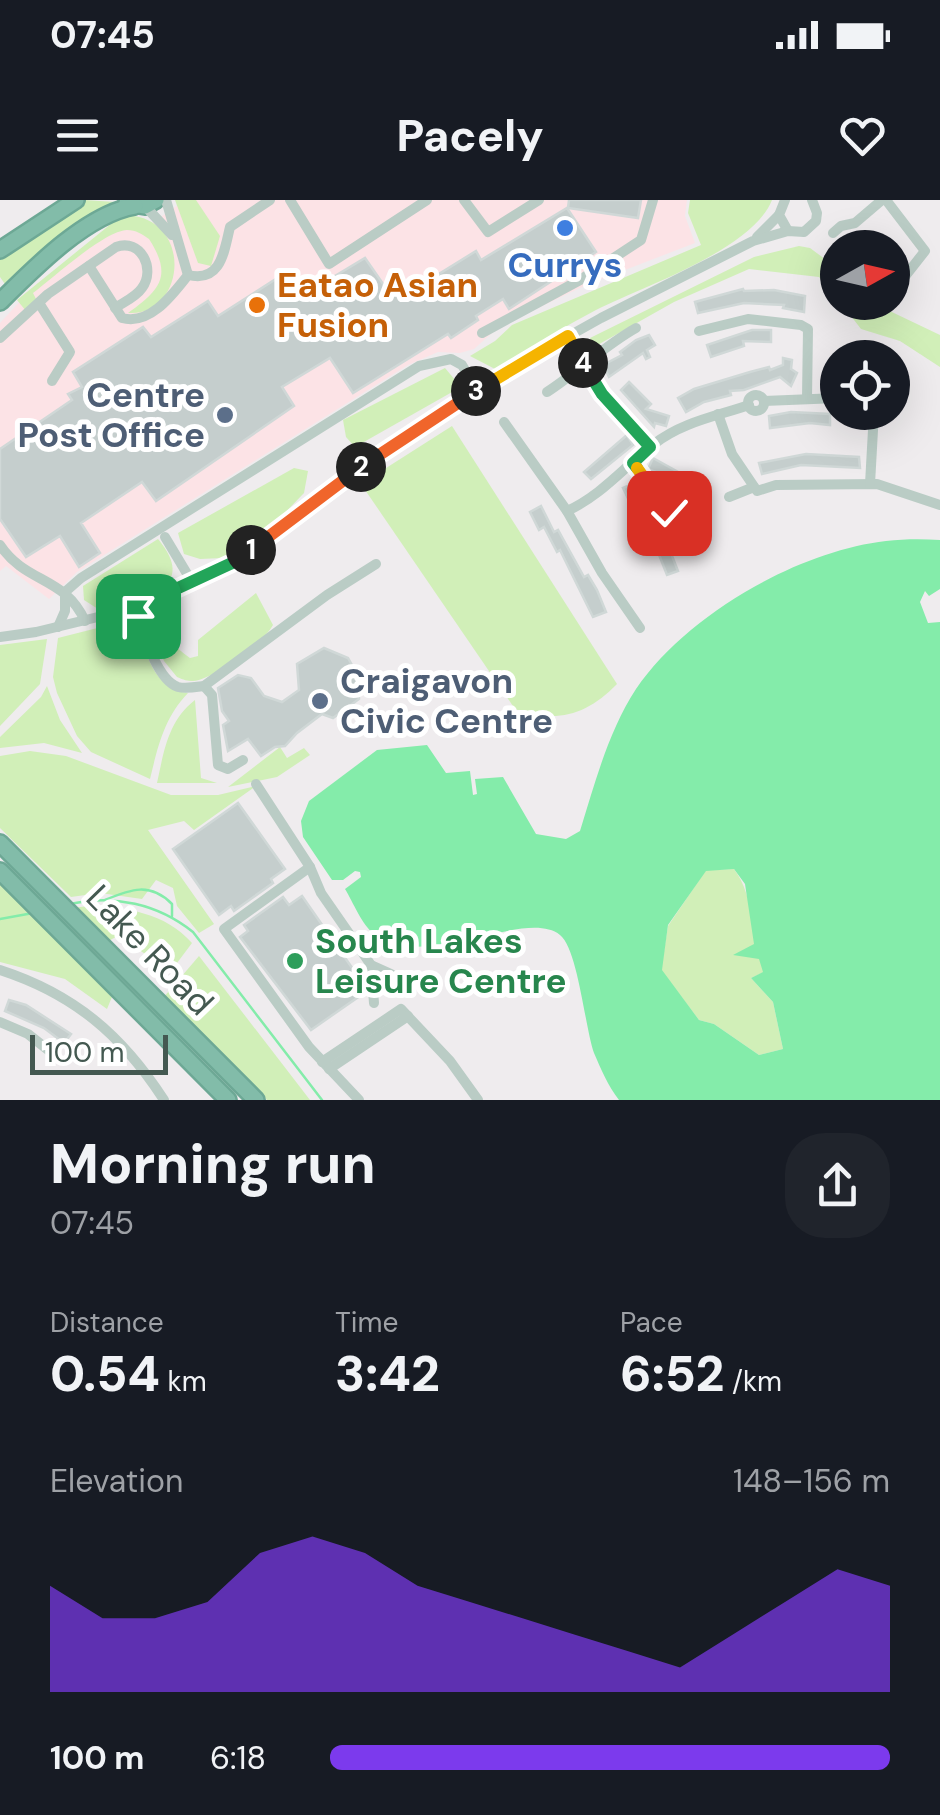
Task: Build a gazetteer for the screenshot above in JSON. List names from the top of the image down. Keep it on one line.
{"streets":{"highway":["Lake Road"]},"places":["Currys","Eatao Asian Fusion","Centre Post Office","Craigavon Civic Centre","South Lakes Leisure Centre"],"scale_bar":"100 m","north":"right","page":{"status":"07:45","header":"Pacely","pins":["4","3","2","1"],"scale":"100 m","heading":["Morning run","07:45"],"stats":[["Distance","0.54 km"],["Time","3:42"],["Pace","6:52 /km"]],"chart":["Elevation","148–156 m"],"list":[{"name":"100 m","note":"6:18"}]}}
